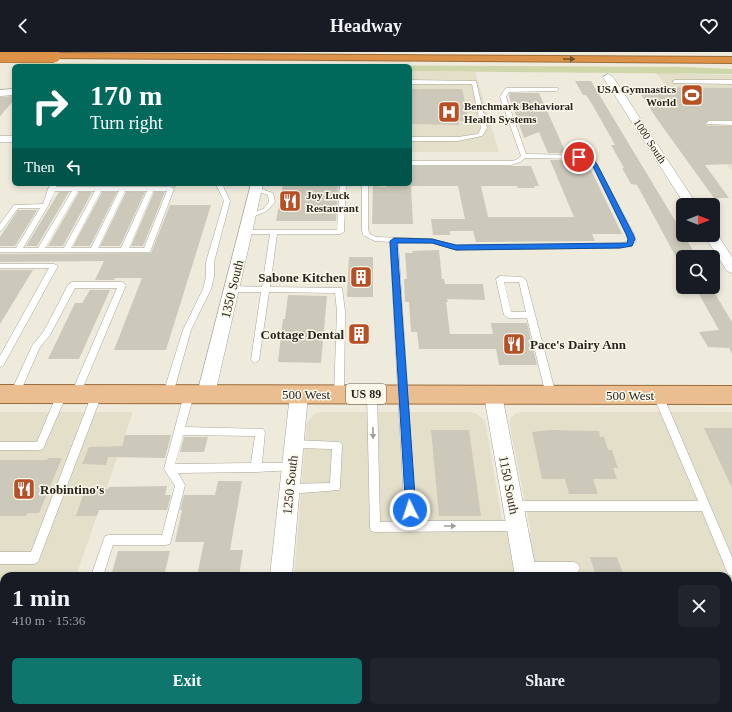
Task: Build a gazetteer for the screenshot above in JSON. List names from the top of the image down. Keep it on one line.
{"streets":{"main road":["500 West","US 89"],"street":["1000 South","1350 South","1250 South","1150 South"]},"crossings":[["1350 South","500 West"],["500 West","1250 South"],["500 West","1150 South"]],"places":{"sports":["USA Gymnastics World"],"hospital":["Benchmark Behavioral Health Systems"],"restaurant":["Joy Luck Restaurant","Pace's Dairy Ann","Robintino's"],"building":["Sabone Kitchen","Cottage Dental"]},"north":"right","page":{"header":"Headway","turn":["170 m","Turn right"],"then":"Then","heading":["1 min","410 m · 15:36"],"buttons":["Exit","Share"]}}
